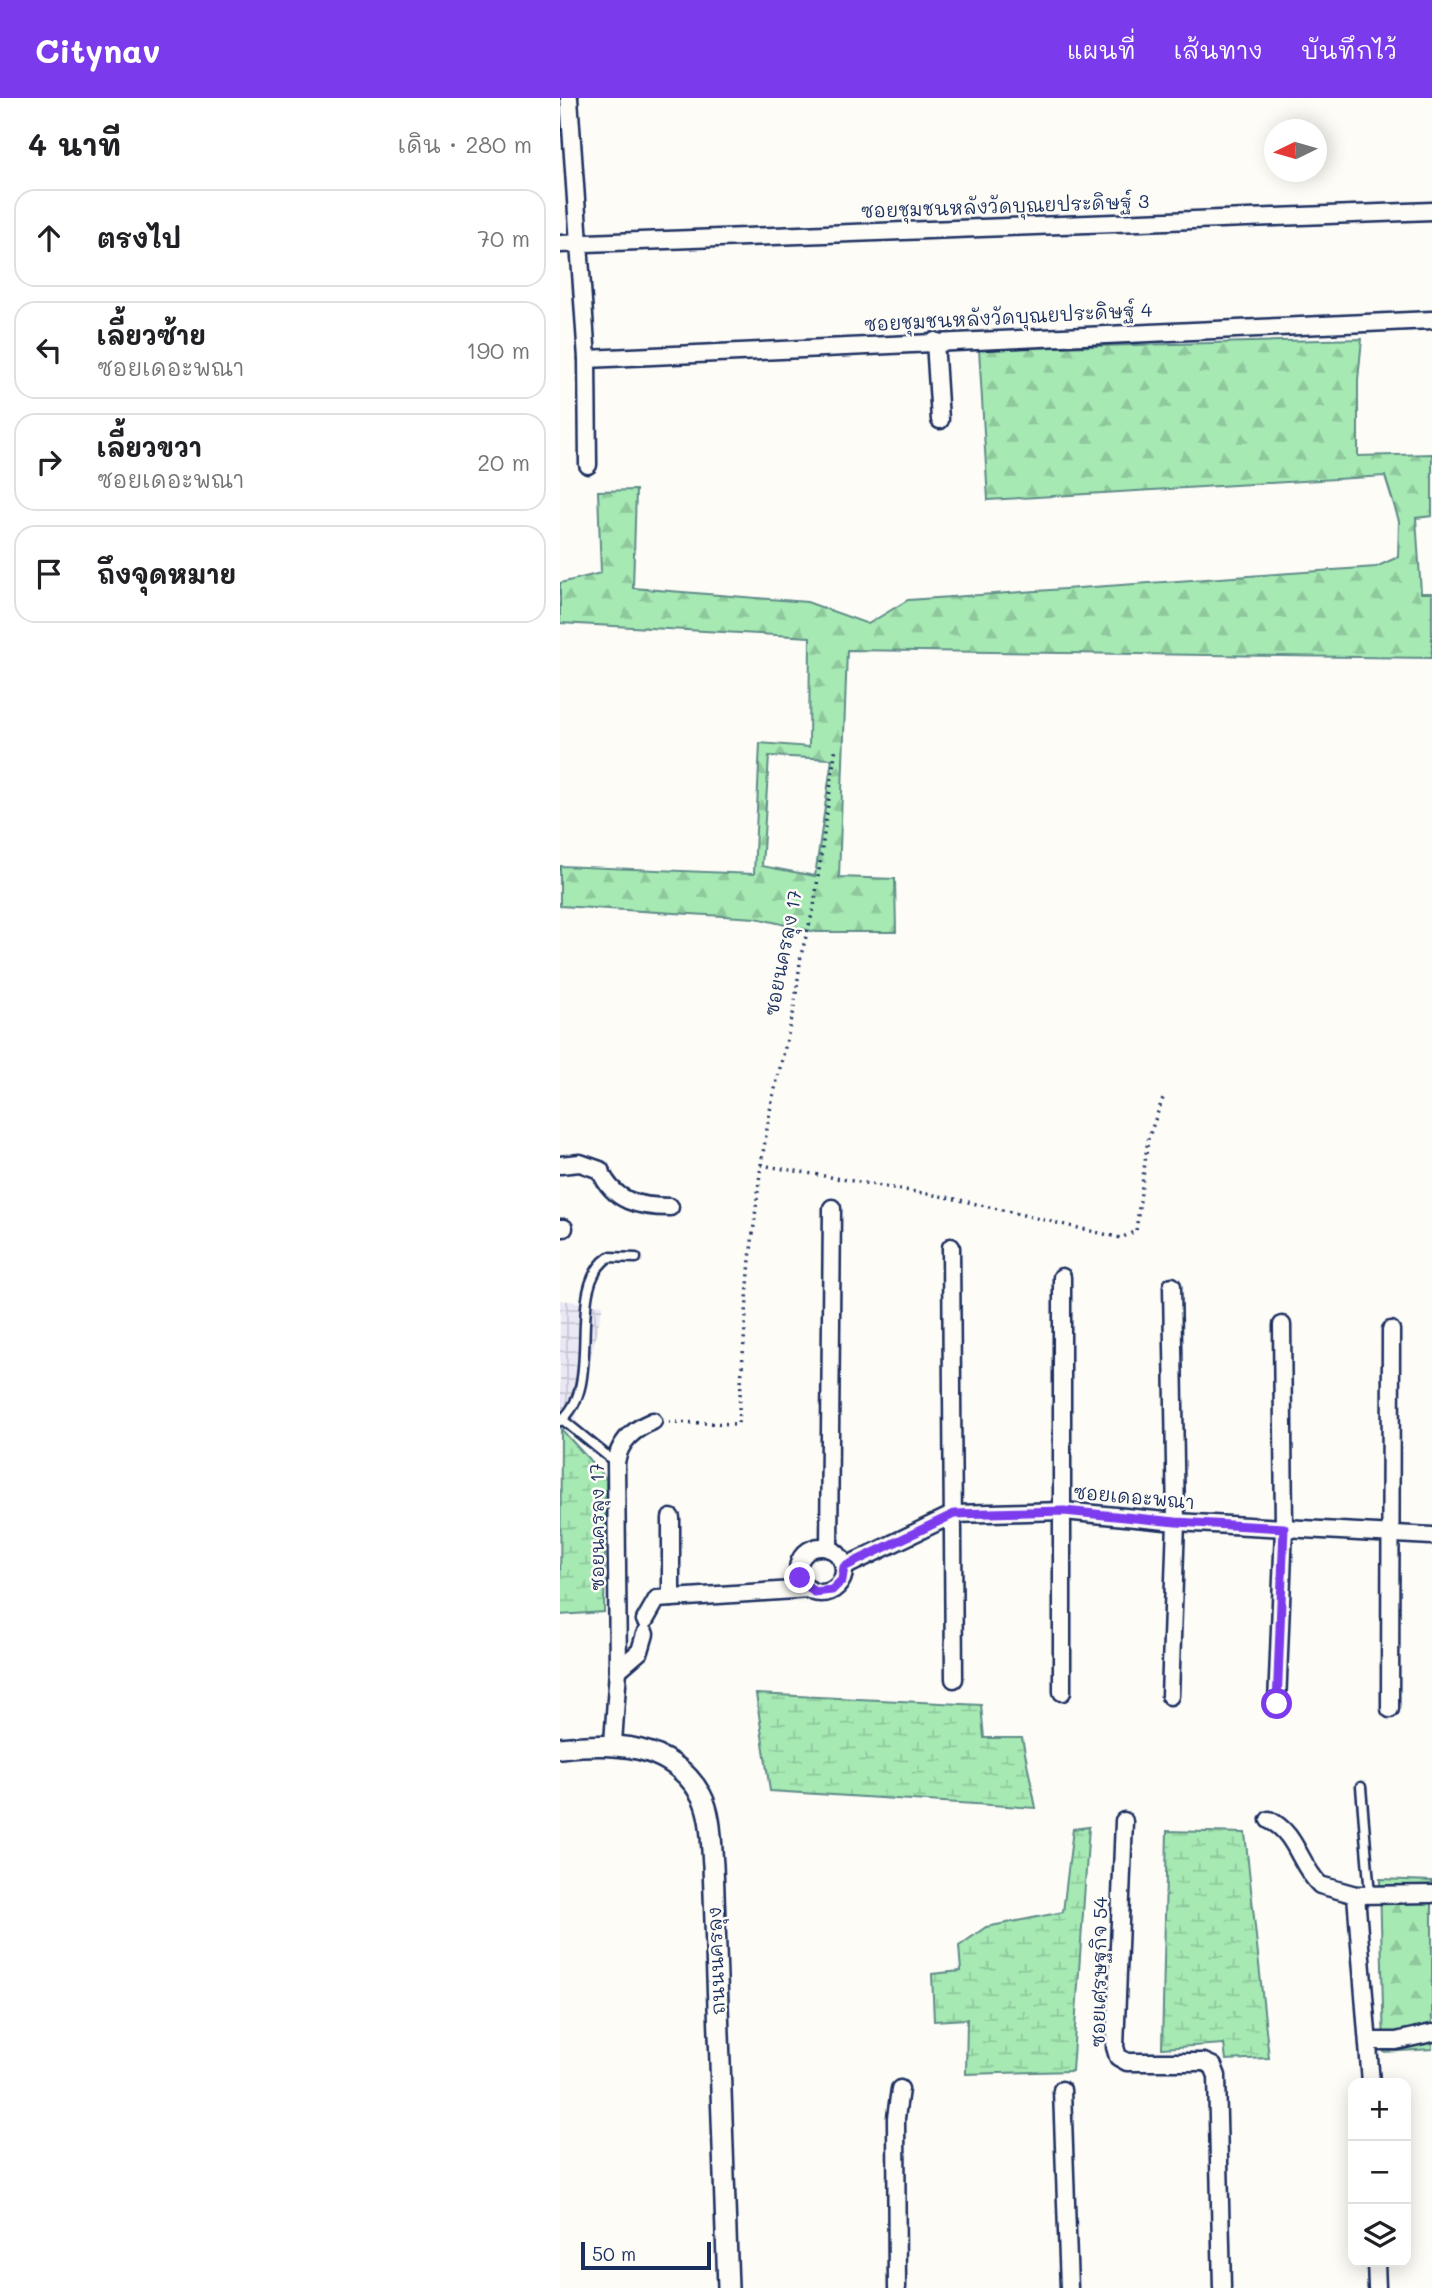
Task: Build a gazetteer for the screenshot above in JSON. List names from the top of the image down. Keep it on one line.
{"streets":{"street":["ซอยชุมชนหลังวัดบุณยประดิษฐ์ 3","ซอยชุมชนหลังวัดบุณยประดิษฐ์ 4","ซอยนครลุง 17","ซอยเดอะพณา","ถนนนครลุง","ซอยเศรษฐกิจ 54"]},"crossings":[["ซอยนครลุง 17","ถนนนครลุง"]],"scale_bar":"50 m","north":"left","page":{"header":"Citynav","nav":["แผนที่","เส้นทาง","บันทึกไว้"],"heading":["4 นาที","เดิน · 280 m"],"list":[["ตรงไป","70 m"],["เลี้ยวซ้าย","ซอยเดอะพณา","190 m"],["เลี้ยวขวา","ซอยเดอะพณา","20 m"],"ถึงจุดหมาย"],"map_buttons":["+","−"],"scale":"50 m"}}
